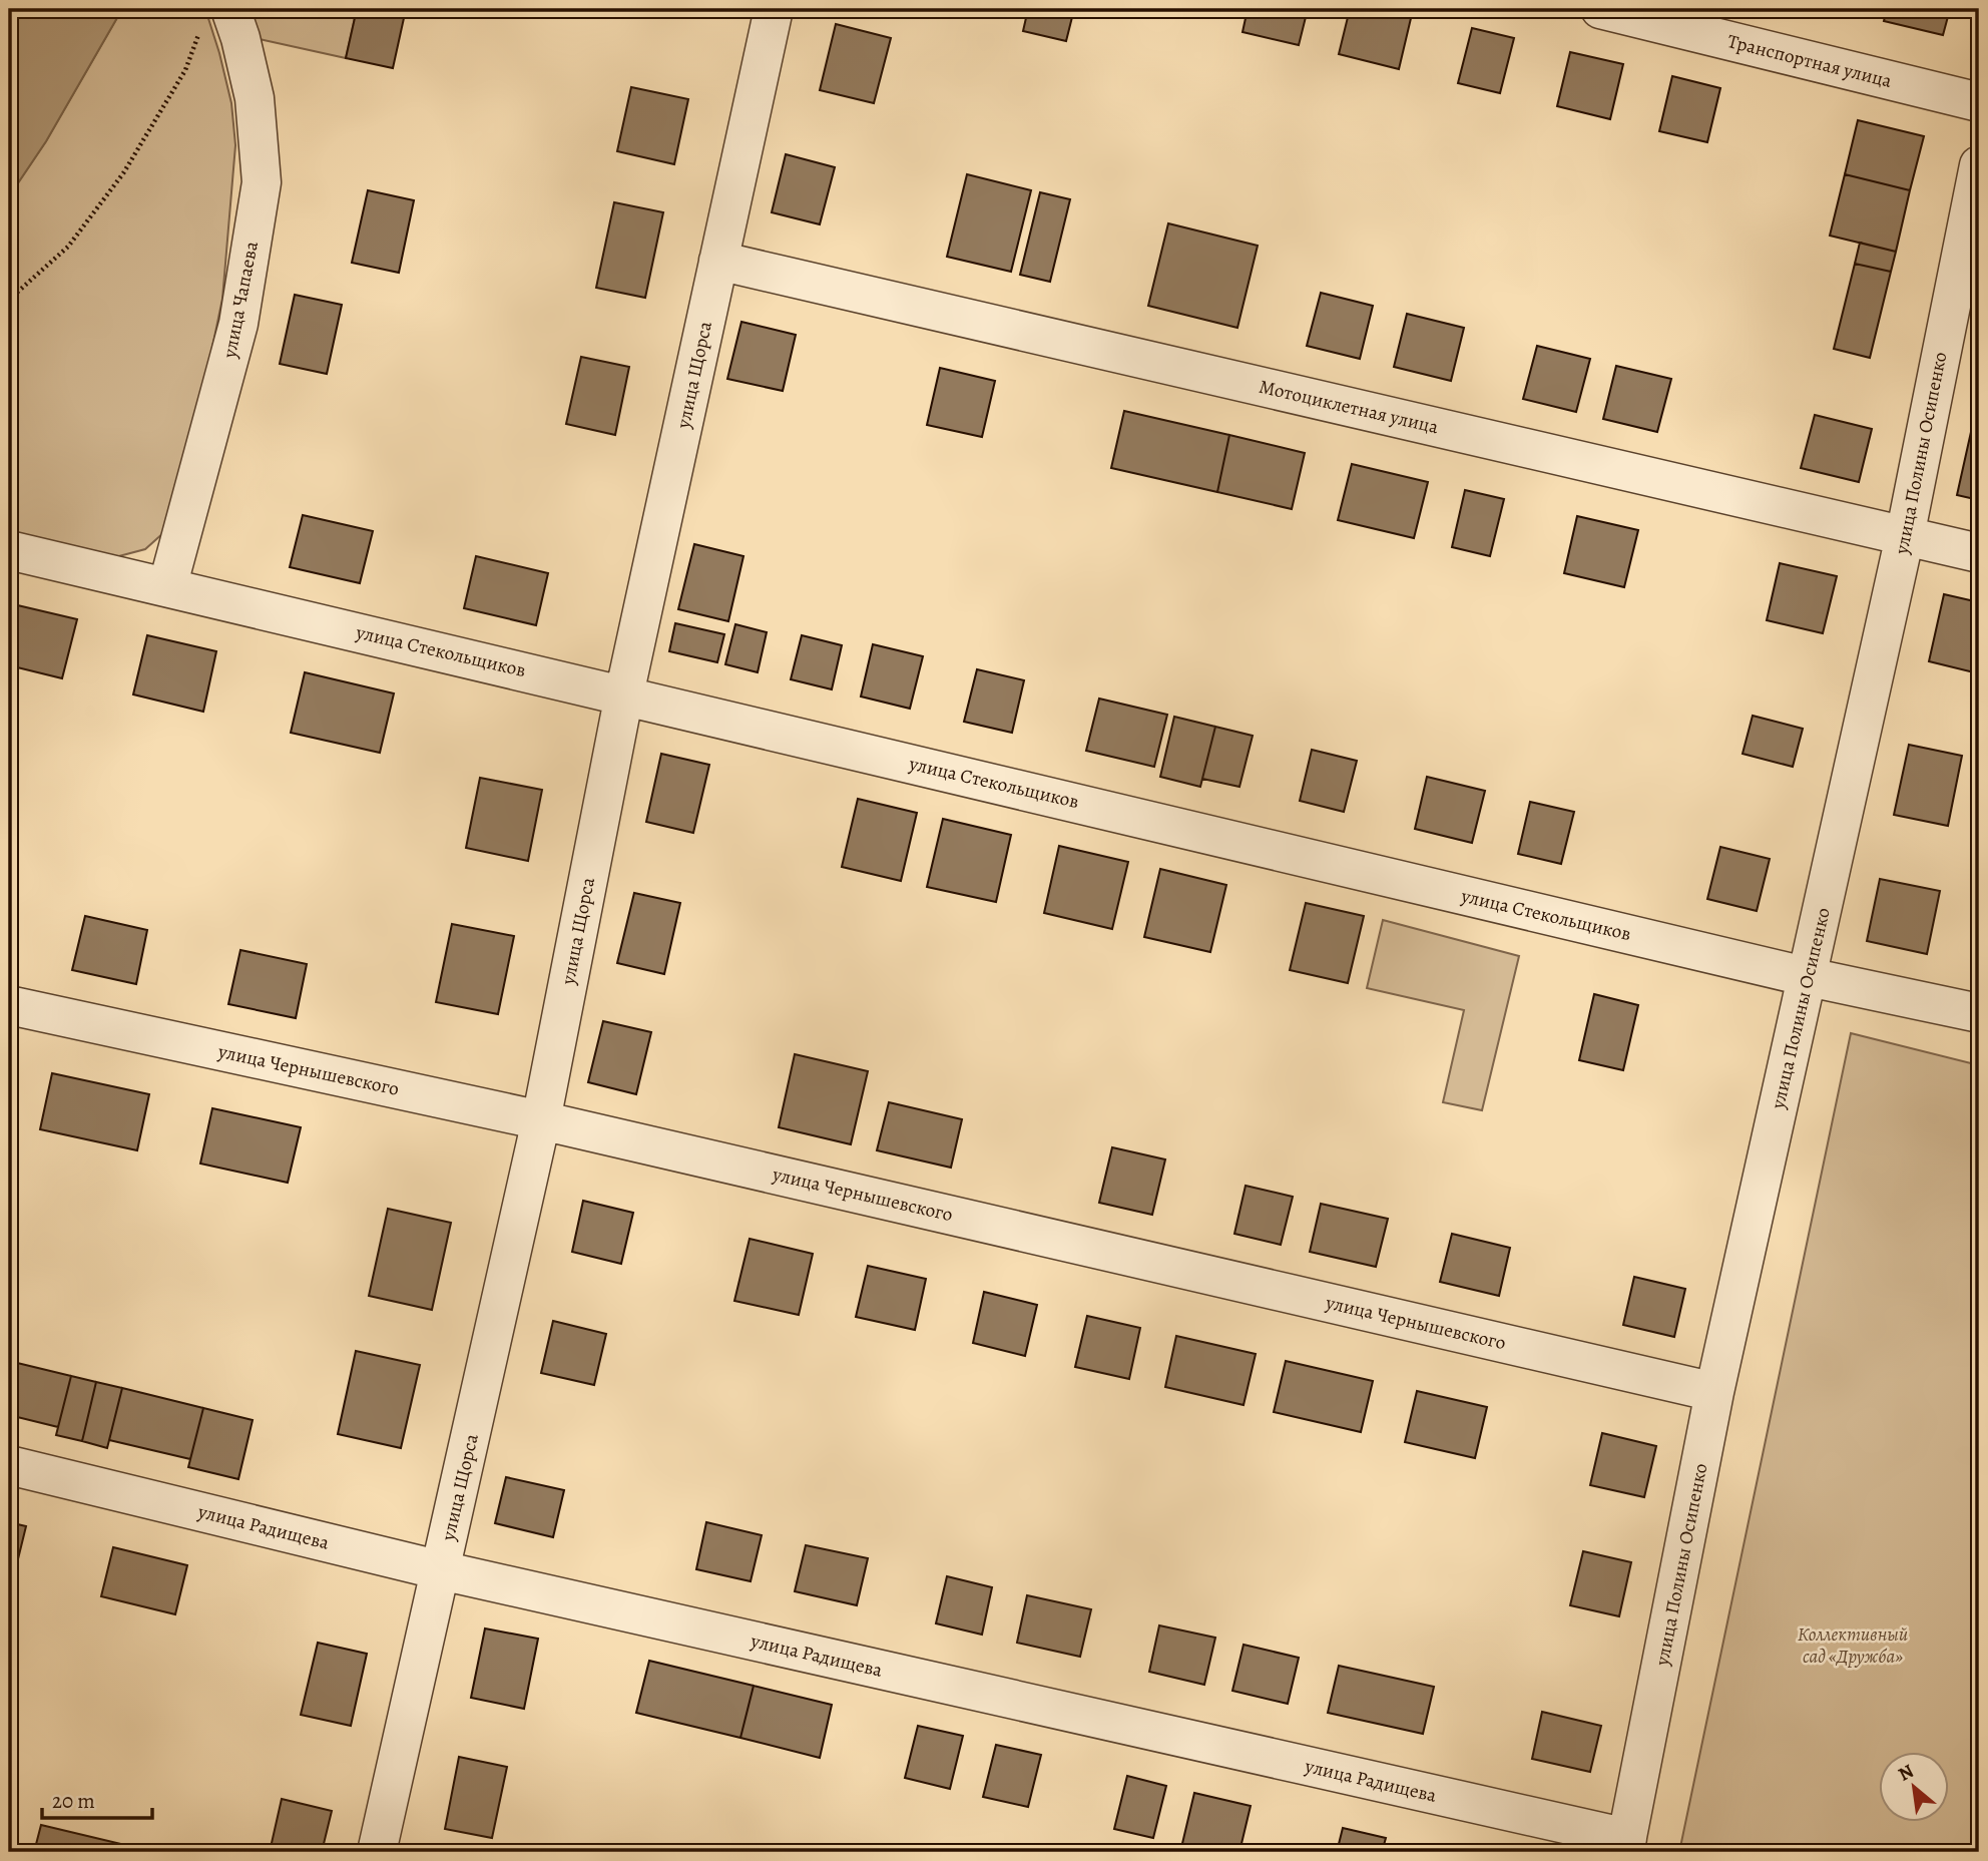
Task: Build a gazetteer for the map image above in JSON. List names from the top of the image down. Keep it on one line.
{"streets":{"street":["Транспортная улица","улица Чапаева","улица Щорса","Мотоциклетная улица","улица Полины Осипенко","улица Стекольщиков","улица Чернышевского","улица Радищева"]},"crossings":[["улица Чапаева","улица Стекольщиков"],["улица Щорса","Мотоциклетная улица"],["улица Щорса","улица Стекольщиков"],["улица Щорса","улица Чернышевского"],["улица Щорса","улица Радищева"],["Мотоциклетная улица","улица Полины Осипенко"],["улица Полины Осипенко","улица Стекольщиков"],["улица Полины Осипенко","улица Чернышевского"],["улица Полины Осипенко","улица Радищева"]],"parks":["Коллективный сад «Дружба»"],"scale_bar":"20 m","north":"top left"}
